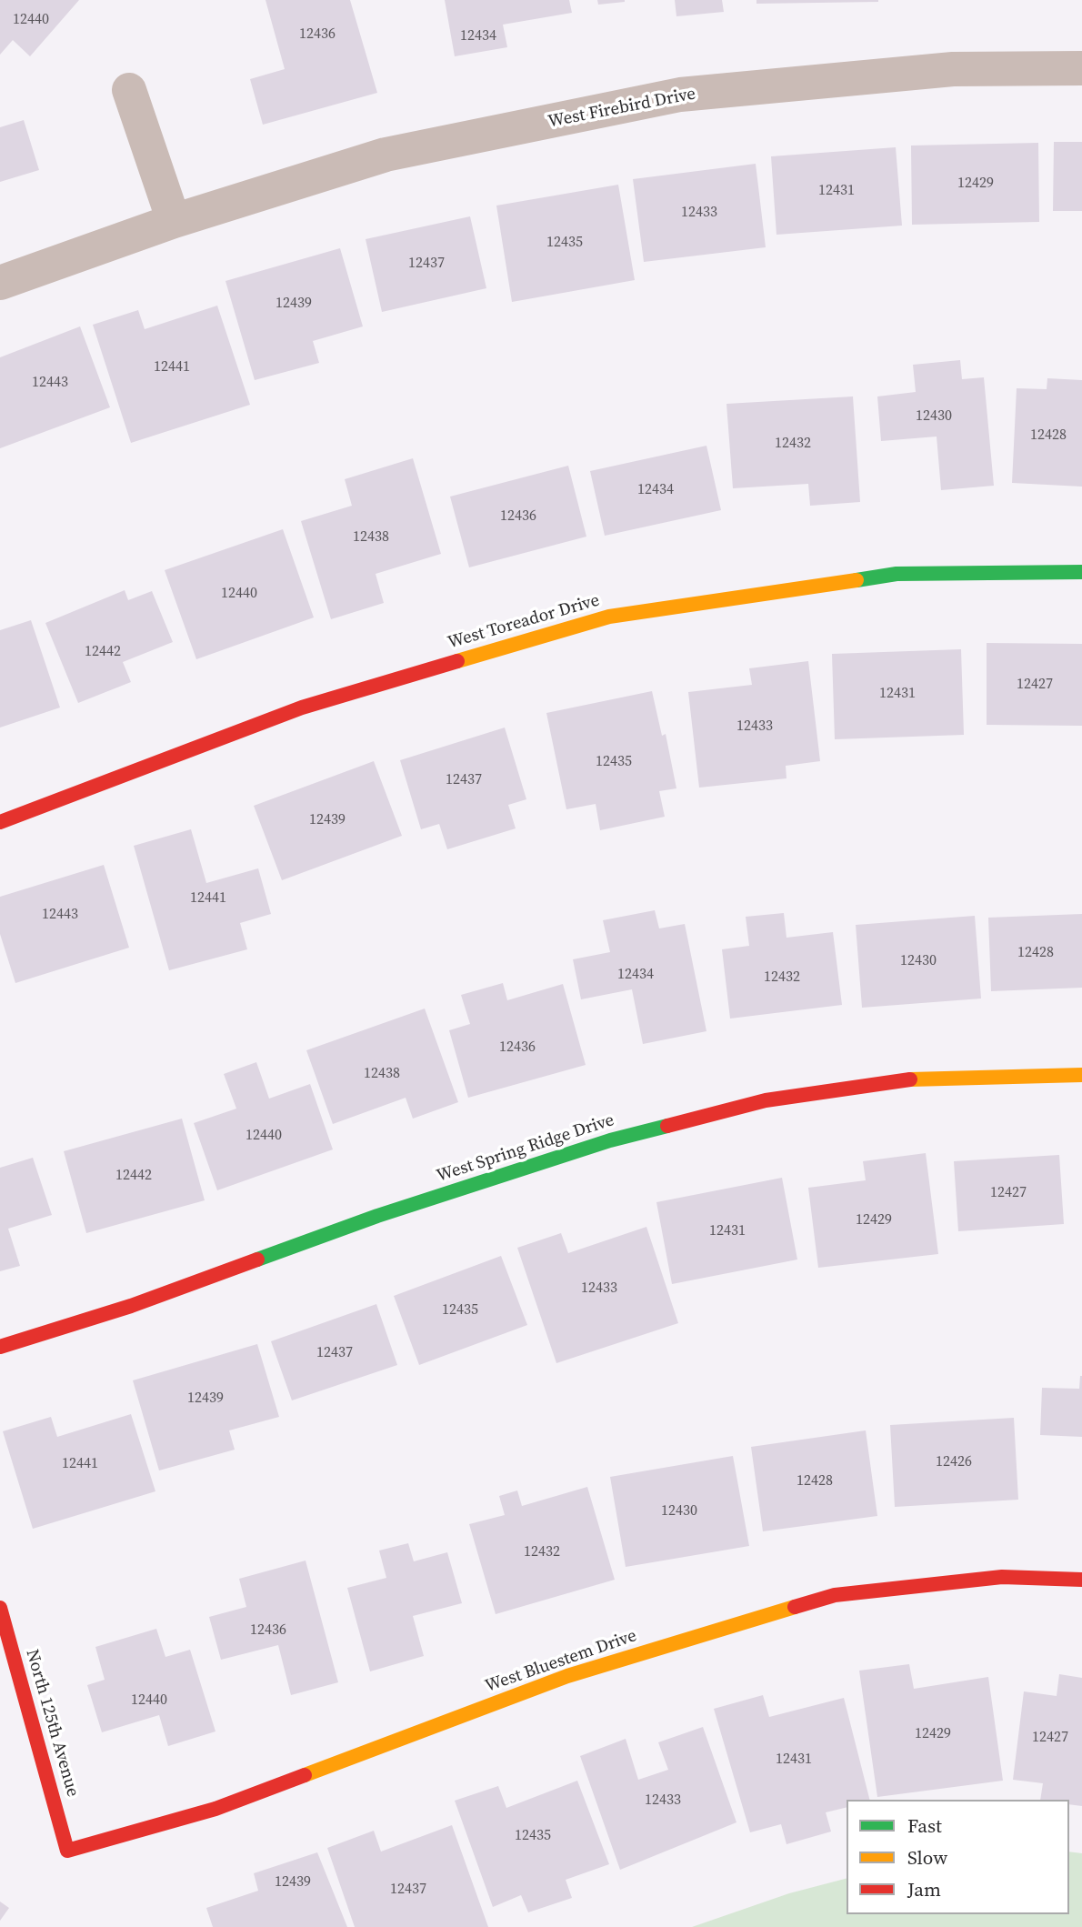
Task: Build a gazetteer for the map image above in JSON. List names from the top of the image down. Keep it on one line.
{"streets":{"street":["West Firebird Drive","West Toreador Drive","West Spring Ridge Drive","West Bluestem Drive","North 125th Avenue"]},"crossings":[["West Bluestem Drive","North 125th Avenue"]],"house_numbers":["12440","12436","12434","12429","12431","12433","12435","12437","12439","12441","12443","12430","12428","12432","12434","12436","12438","12440","12442","12427","12431","12433","12435","12437","12439","12441","12443","12428","12430","12434","12432","12436","12438","12440","12442","12427","12429","12431","12433","12435","12437","12439","12426","12441","12428","12430","12432","12436","12440","12429","12427","12431","12433","12435","12439","12437"],"legend":["Fast","Slow","Jam"]}
